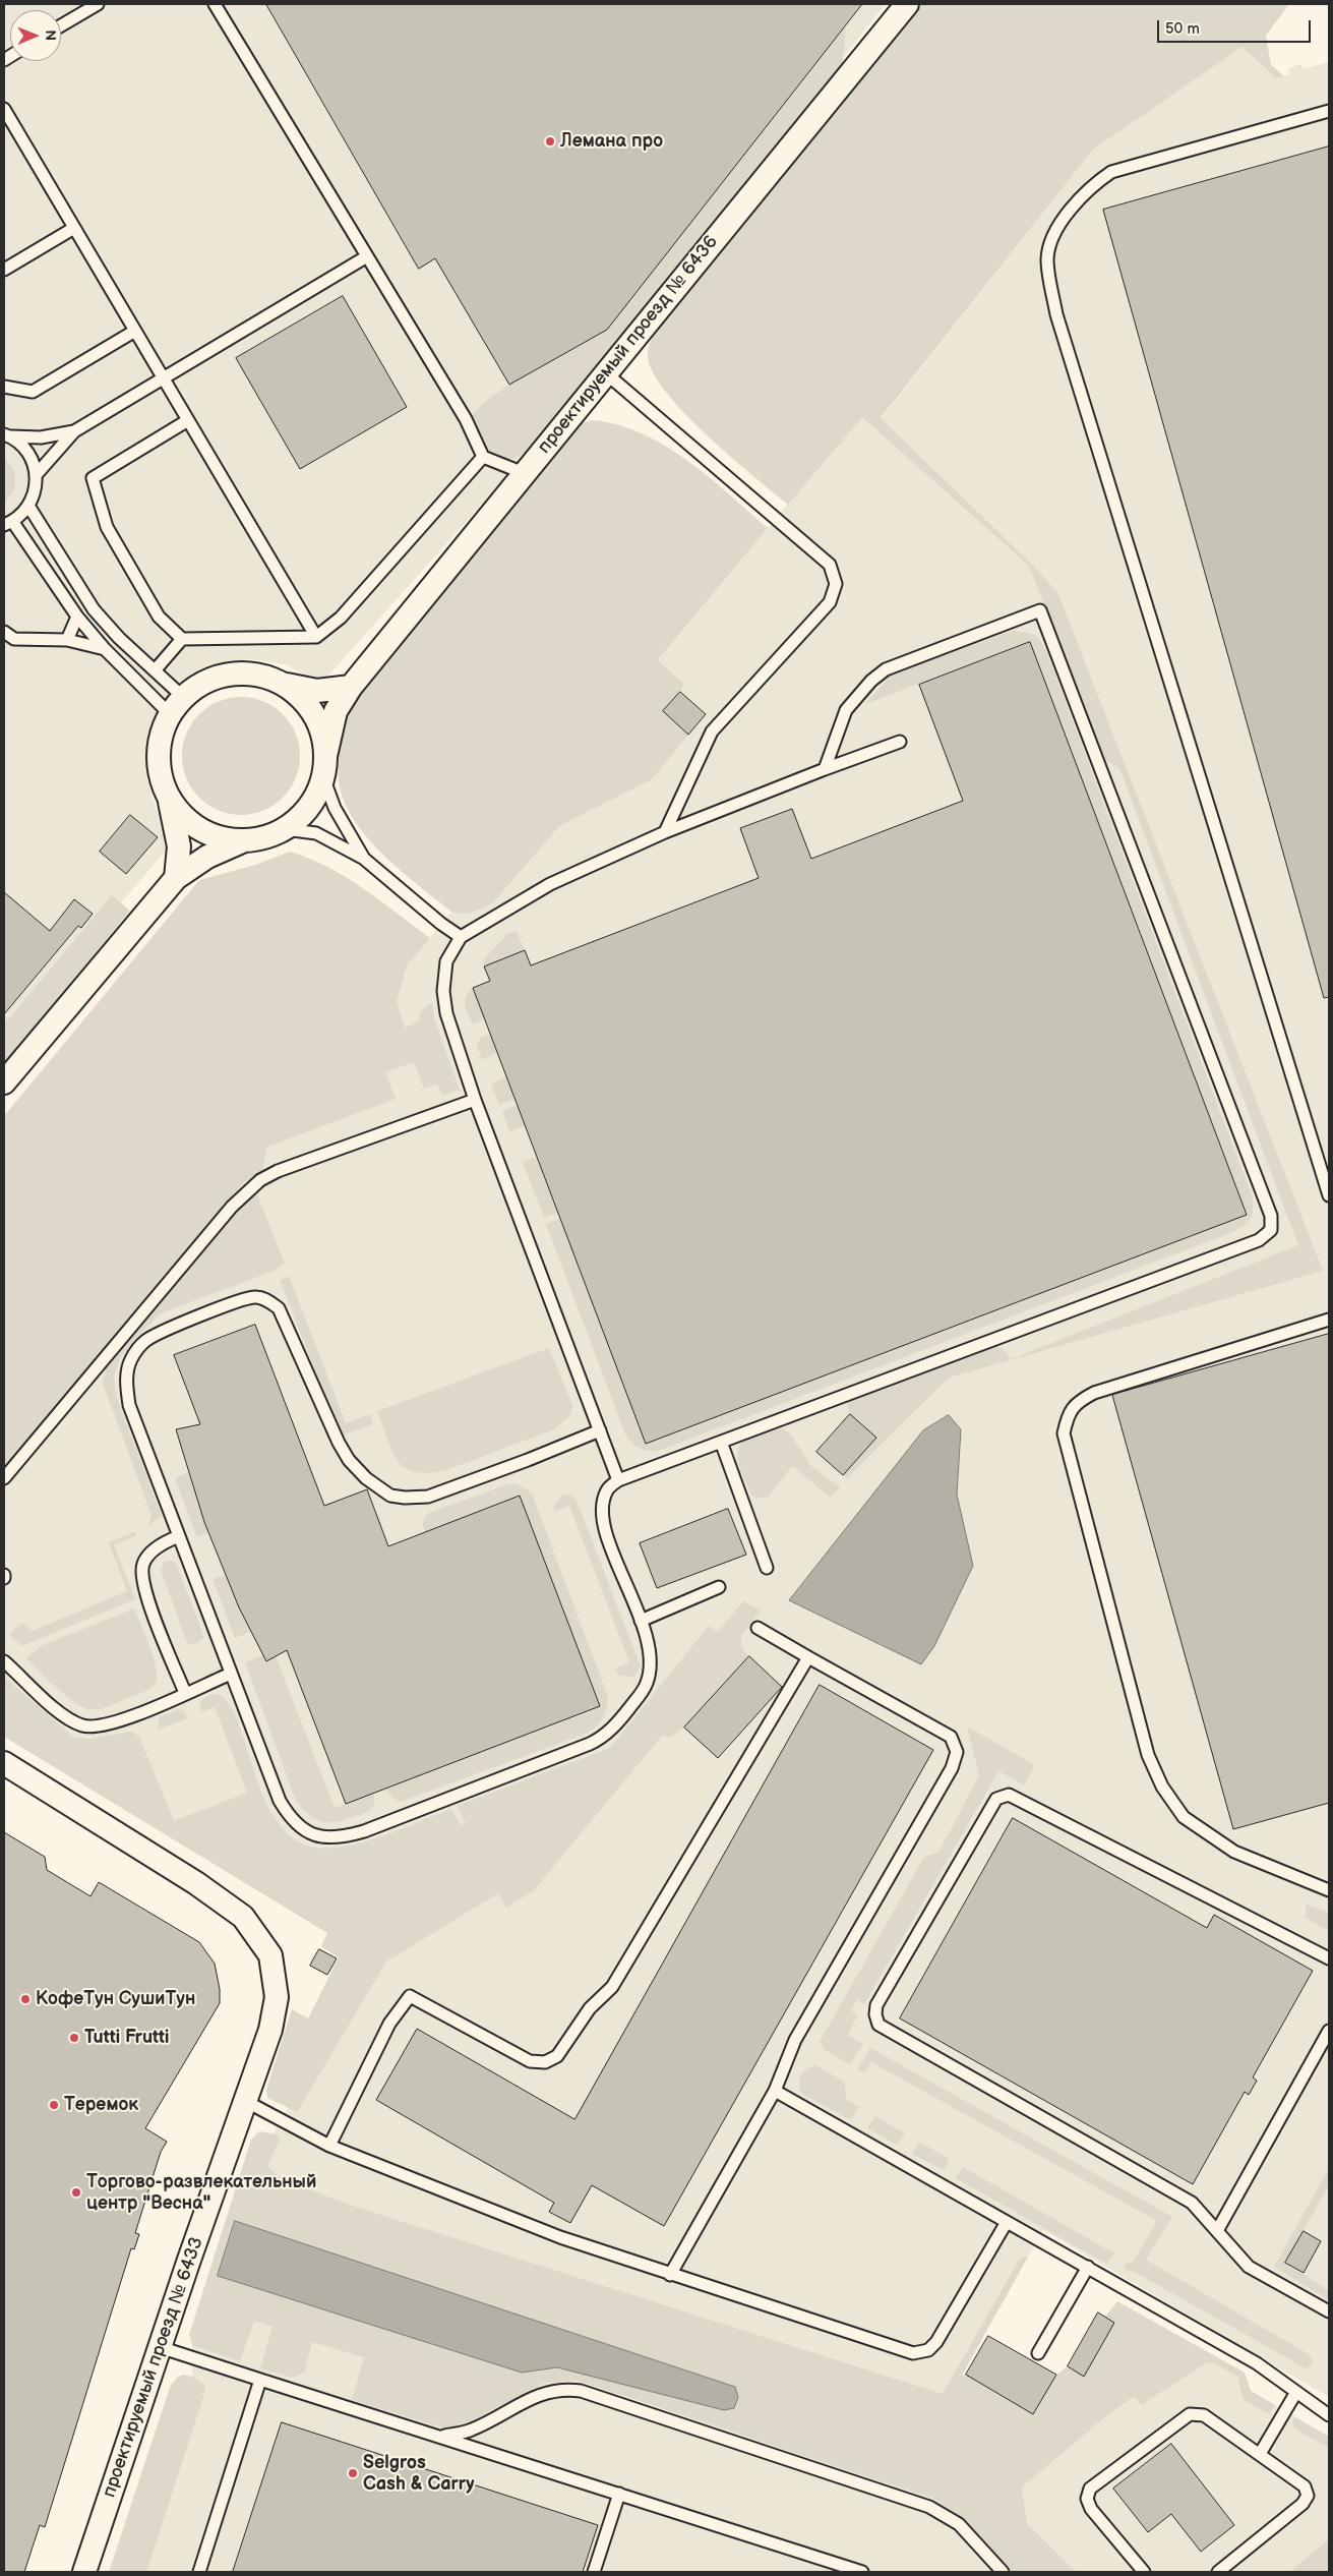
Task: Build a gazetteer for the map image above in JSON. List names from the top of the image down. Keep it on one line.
{"streets":{"street":["проектируемый проезд № 6436","проектируемый проезд № 6433"]},"places":["Лемана про","КофеТун СушиТун","Tutti Frutti","Теремок","Торгово-развлекательный центр \"Весна\"","Selgros Cash & Carry"],"scale_bar":"50 m","north":"right"}
